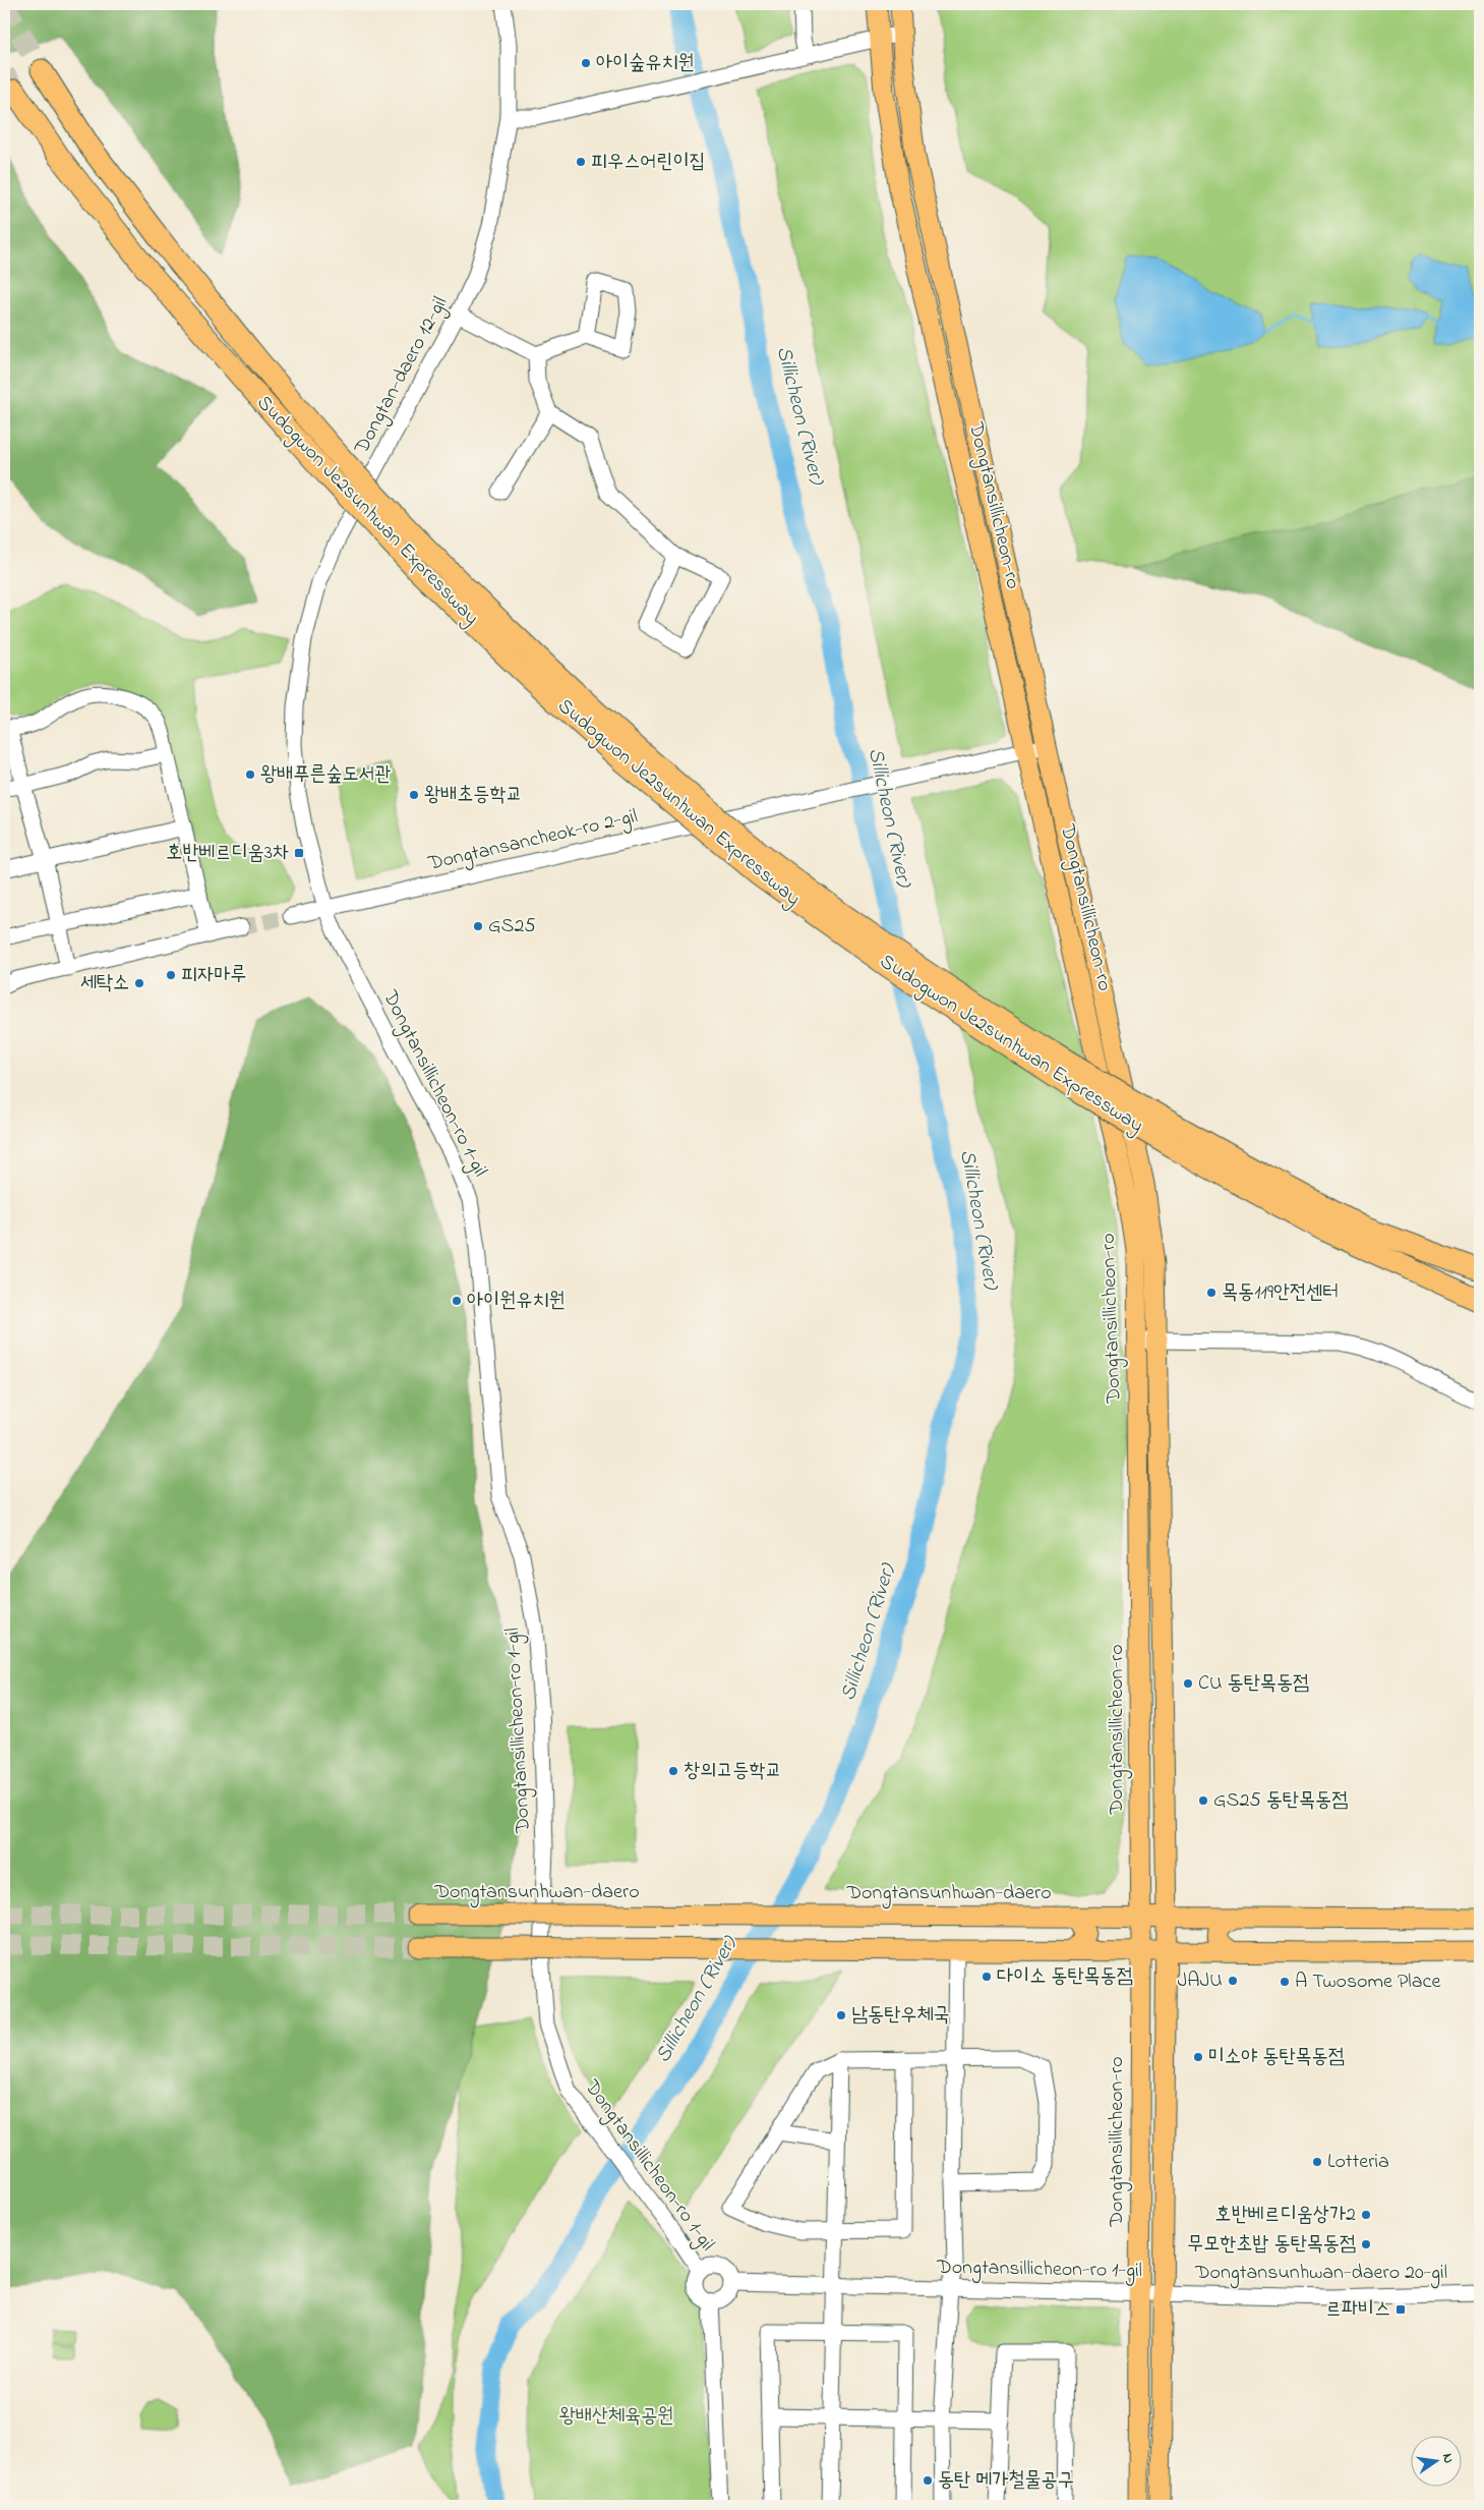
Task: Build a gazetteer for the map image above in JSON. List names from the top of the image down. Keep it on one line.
{"streets":{"highway":["Sudogwon Je2sunhwan Expressway"],"main road":["Dongtansillicheon-ro","Dongtansunhwan-daero"],"street":["Dongtan-daero 12-gil","Dongtansancheok-ro 2-gil","Dongtansillicheon-ro 1-gil","Dongtansunhwan-daero 20-gil"]},"crossings":[["Dongtan-daero 12-gil","Dongtansancheok-ro 2-gil"],["Dongtan-daero 12-gil","Dongtansillicheon-ro 1-gil"],["Dongtansillicheon-ro","Dongtansancheok-ro 2-gil"],["Dongtansillicheon-ro","Dongtansillicheon-ro 1-gil"],["Dongtansillicheon-ro","Dongtansunhwan-daero"],["Dongtansillicheon-ro","Dongtansunhwan-daero 20-gil"],["Dongtansancheok-ro 2-gil","Dongtansillicheon-ro 1-gil"],["Dongtansillicheon-ro 1-gil","Dongtansunhwan-daero 20-gil"]],"water":["Sillicheon (River)"],"parks":["왕배산체육공원"],"places":{"other":["아이숲유치원","피우스어린이집","왕배푸른숲도서관","왕배초등학교","GS25","피자마루","세탁소","목동119안전센터","아이원유치원","CU 동탄목동점","창의고등학교","GS25 동탄목동점","다이소 동탄목동점","JAJU","A Twosome Place","남동탄우체국","미소야 동탄목동점","Lotteria","호반베르디움상가2","무모한초밥 동탄목동점","동탄 메가철물공구"],"transit":["호반베르디움3차","르파비스"]},"north":"right"}
